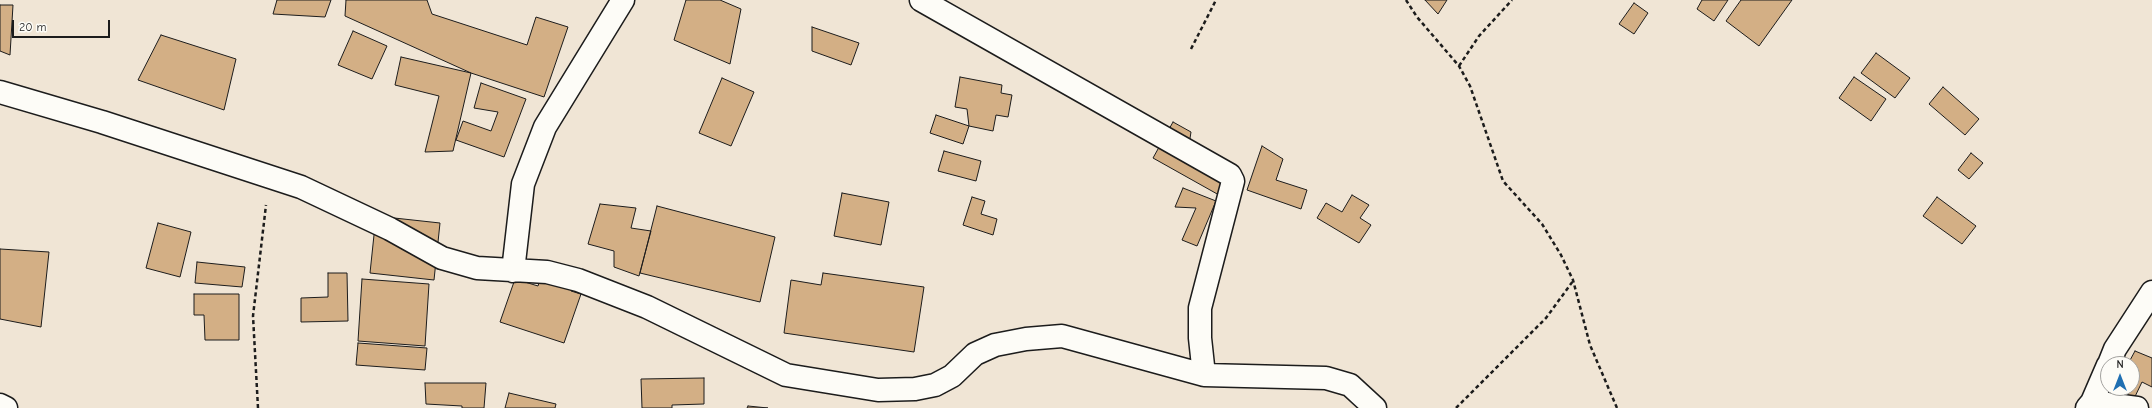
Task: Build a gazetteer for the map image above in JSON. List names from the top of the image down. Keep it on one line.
{"scale_bar":"20 m","north":"top"}
